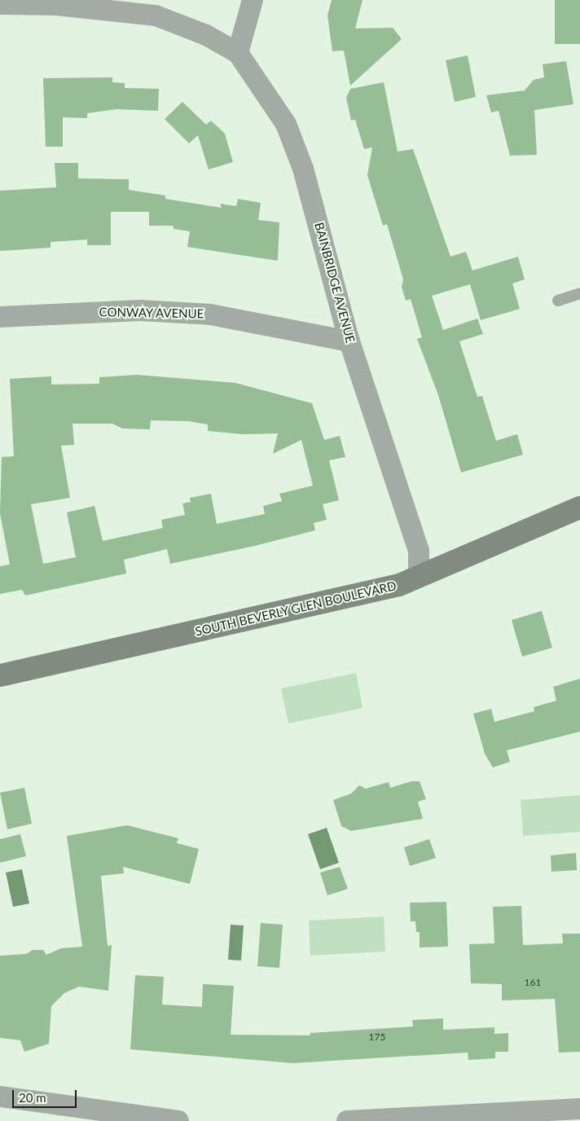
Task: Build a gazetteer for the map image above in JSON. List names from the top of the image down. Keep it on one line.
{"streets":{"main road":["SOUTH BEVERLY GLEN BOULEVARD"],"street":["BAINBRIDGE AVENUE","CONWAY AVENUE"]},"crossings":[["BAINBRIDGE AVENUE","CONWAY AVENUE"],["BAINBRIDGE AVENUE","SOUTH BEVERLY GLEN BOULEVARD"]],"house_numbers":["161","175"],"scale_bar":"20 m"}
